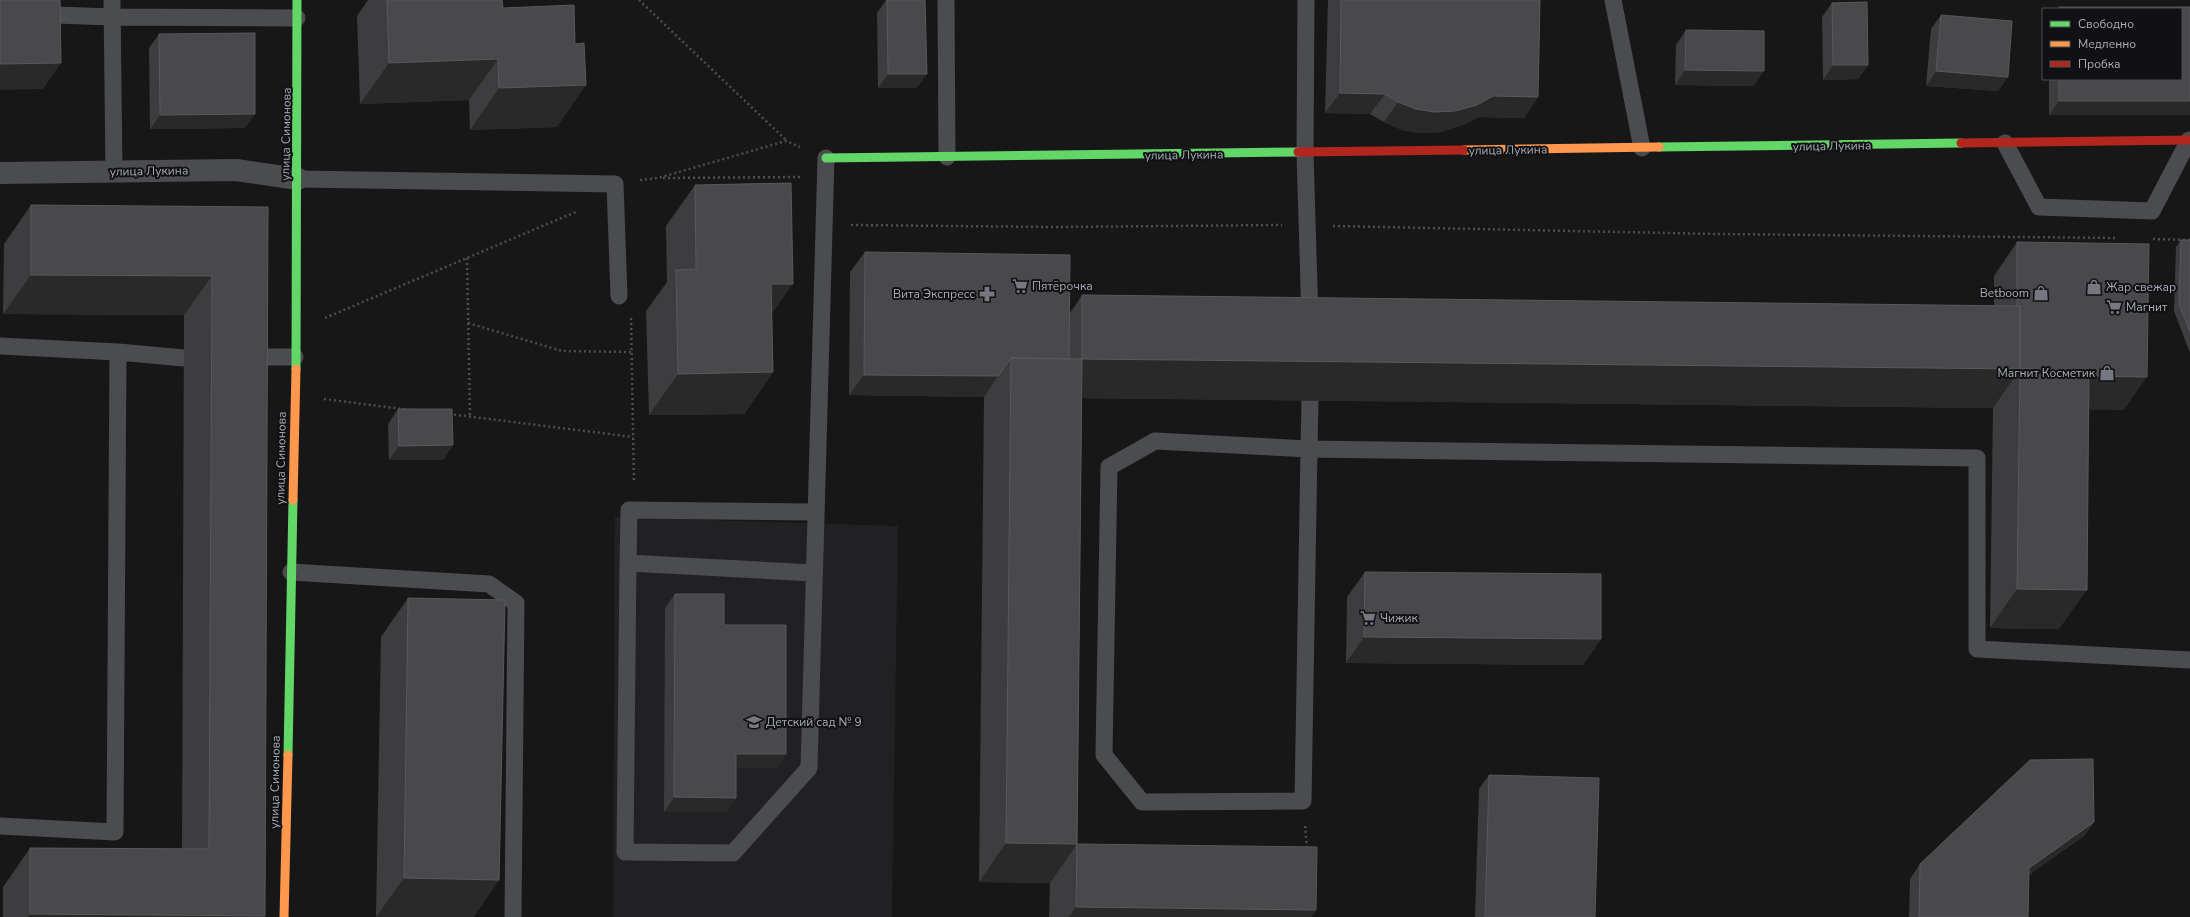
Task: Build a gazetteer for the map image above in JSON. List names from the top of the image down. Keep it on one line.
{"streets":{"street":["улица Симонова","улица Лукина"]},"crossings":[["улица Симонова","улица Лукина"]],"places":{"supermarket":["Пятёрочка","Магнит","Чижик"],"shop":["Жар свежар","Betboom","Магнит Косметик"],"pharmacy":["Вита Экспресс"],"school or university":["Детский сад № 9"]},"legend":["Свободно","Медленно","Пробка"]}
